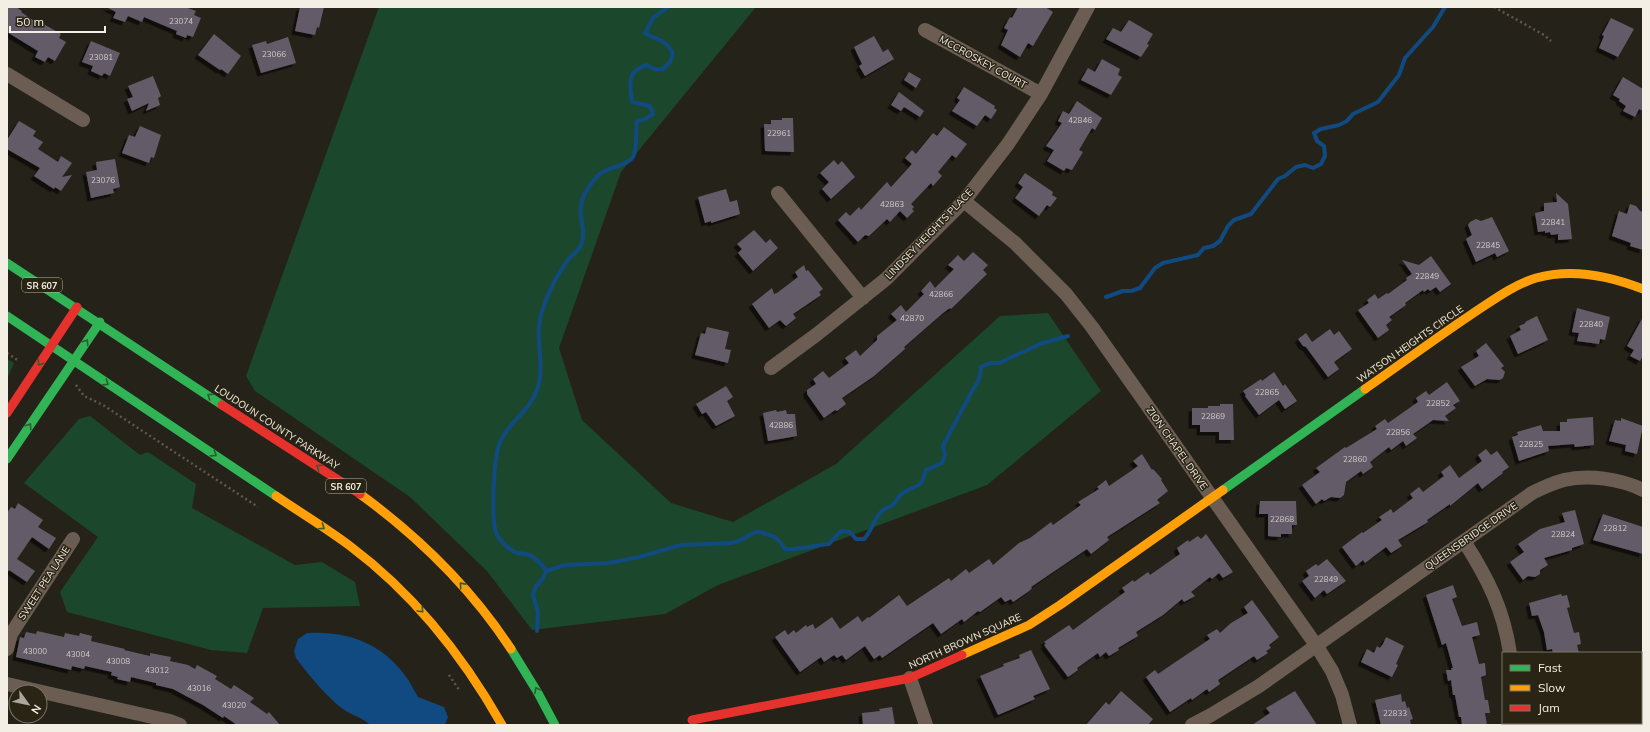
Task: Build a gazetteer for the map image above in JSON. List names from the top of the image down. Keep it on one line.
{"streets":{"main road":["SR 607","WATSON HEIGHTS CIRCLE","LOUDOUN COUNTY PARKWAY","NORTH BROWN SQUARE"],"street":["MCCROSKEY COURT","LINDSEY HEIGHTS PLACE","ZION CHAPEL DRIVE","QUEENSBRIDGE DRIVE","SWEET PEA LANE"]},"crossings":[["MCCROSKEY COURT","LINDSEY HEIGHTS PLACE"],["LINDSEY HEIGHTS PLACE","ZION CHAPEL DRIVE"],["WATSON HEIGHTS CIRCLE","ZION CHAPEL DRIVE"],["WATSON HEIGHTS CIRCLE","NORTH BROWN SQUARE"],["ZION CHAPEL DRIVE","QUEENSBRIDGE DRIVE"],["ZION CHAPEL DRIVE","NORTH BROWN SQUARE"]],"house_numbers":["23074","23066","23081","42846","22961","23076","42863","22841","22845","22849","42866","42870","22840","22865","22852","22869","42886","22856","22825","22860","22868","22812","22824","22849","43000","43004","43008","43012","43016","43020","22833"],"legend":["Fast","Slow","Jam"],"scale_bar":"50 m","north":"bottom right"}
